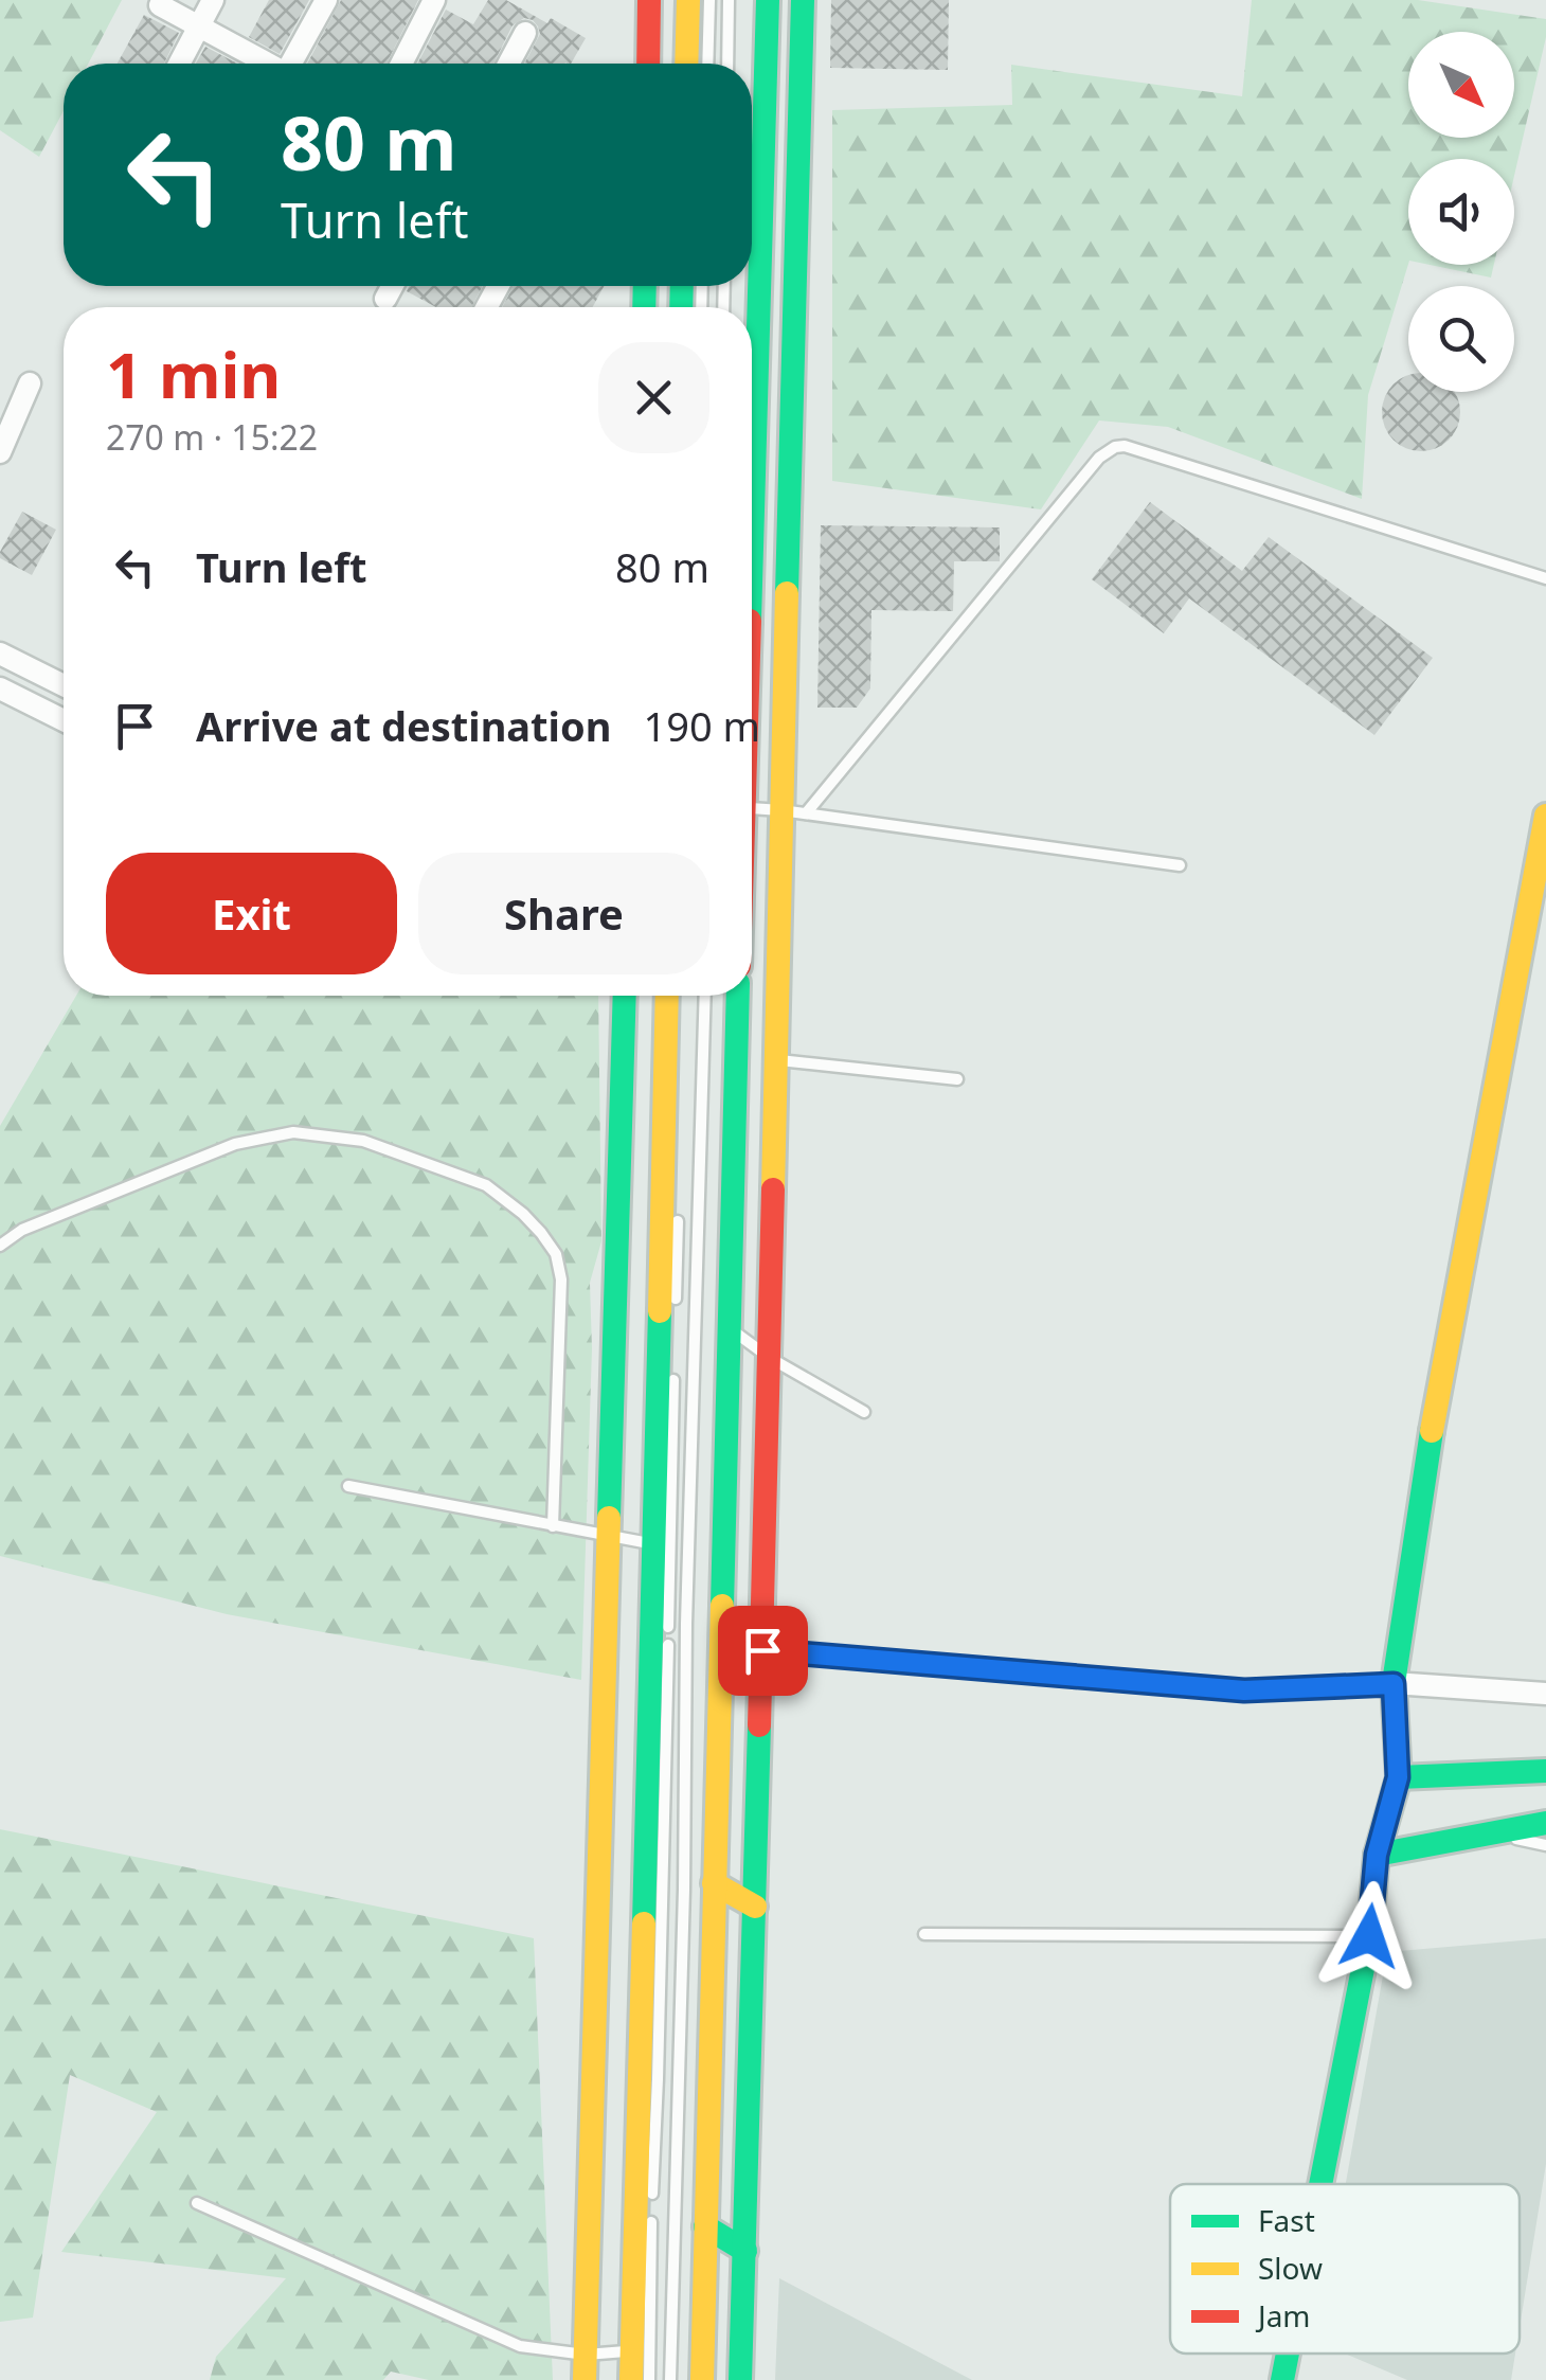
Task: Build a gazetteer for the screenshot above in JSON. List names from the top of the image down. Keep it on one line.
{"legend":["Fast","Slow","Jam"],"north":"bottom right","page":{"turn":["80 m","Turn left"],"heading":["1 min","270 m · 15:22"],"list":[{"name":"Turn left","value":"80 m"},{"name":"Arrive at destination","value":"190 m"}],"buttons":["Exit","Share"]}}
